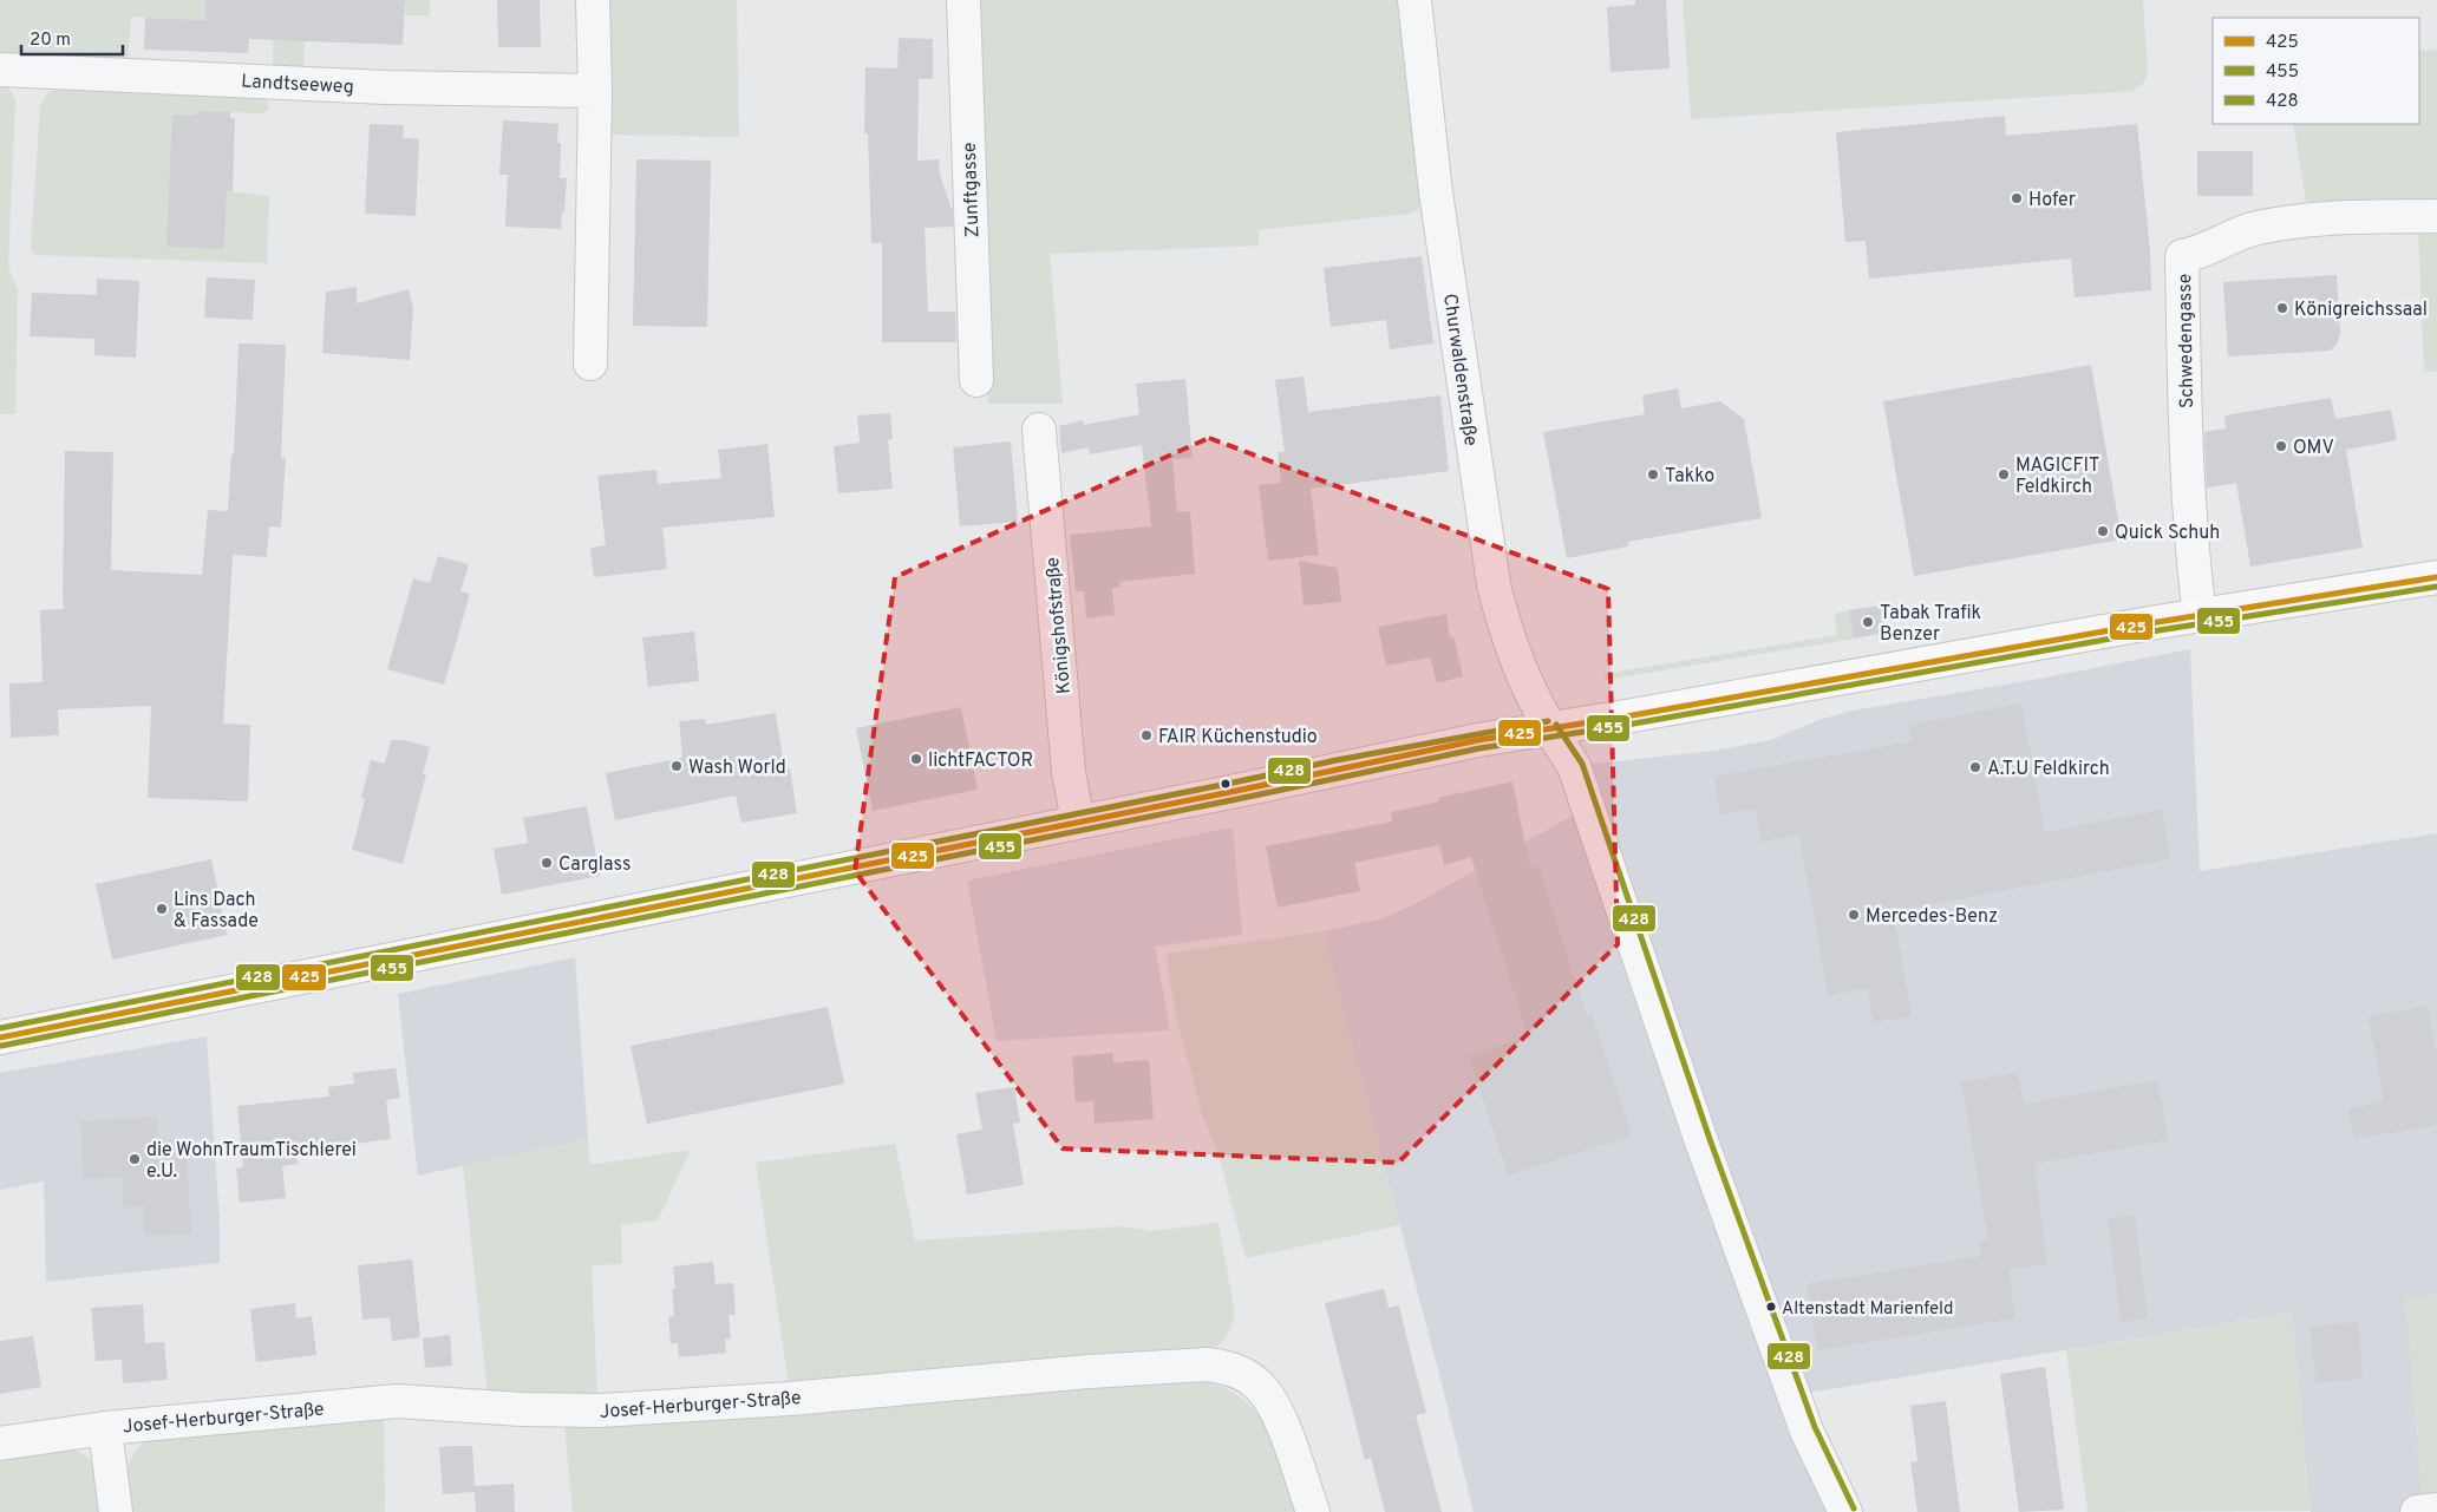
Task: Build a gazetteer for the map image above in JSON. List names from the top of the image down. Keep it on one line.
{"streets":{"street":["Landtseeweg","Zunftgasse","Schwedengasse","Churwaldenstraße","Königshofstraße","Josef-Herburger-Straße"]},"places":["Hofer","Königreichssaal","OMV","Takko","MAGICFIT Feldkirch","Quick Schuh","Tabak Trafik Benzer","FAIR Küchenstudio","lichtFACTOR","Wash World","A.T.U Feldkirch","Carglass","Lins Dach & Fassade","Mercedes-Benz","die WohnTraumTischlerei e.U.","Altenstadt Marienfeld"],"lines":["transit line 425","transit line 455","transit line 428"],"legend":["425","455","428"],"scale_bar":"20 m"}
